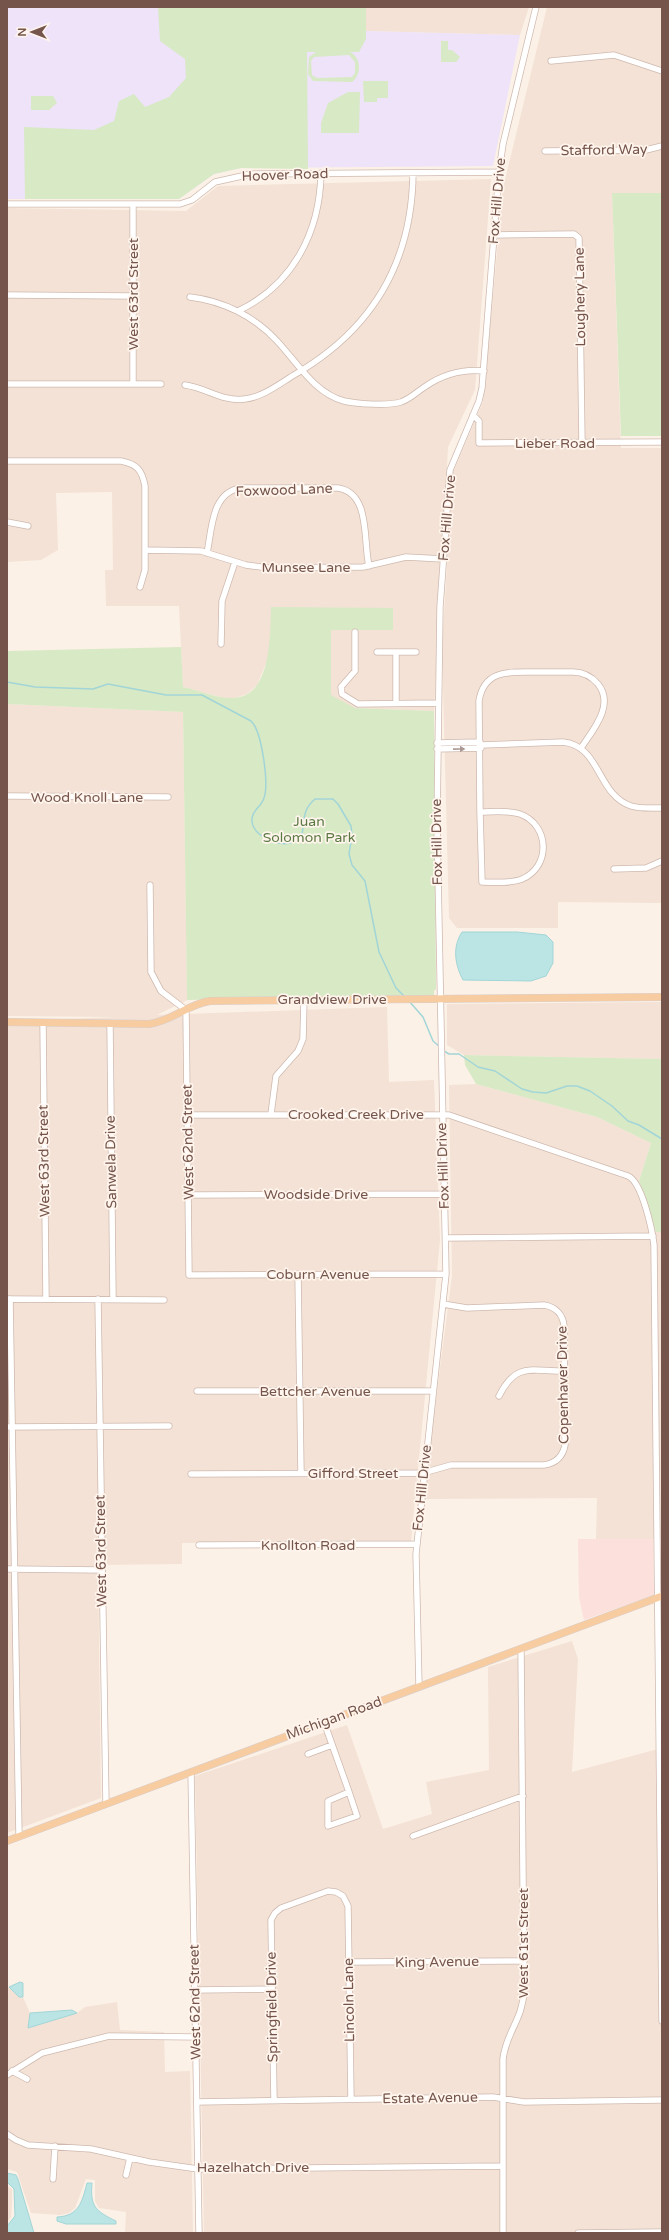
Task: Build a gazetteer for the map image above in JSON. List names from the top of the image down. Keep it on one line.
{"streets":{"main road":["Grandview Drive","Michigan Road"],"street":["Stafford Way","Hoover Road","Fox Hill Drive","West 63rd Street","Loughery Lane","Lieber Road","Foxwood Lane","Munsee Lane","Wood Knoll Lane","Crooked Creek Drive","West 62nd Street","Sanwela Drive","Woodside Drive","Coburn Avenue","Copenhaver Drive","Bettcher Avenue","Gifford Street","Knollton Road","West 61st Street","King Avenue","Lincoln Lane","Springfield Drive","Estate Avenue","Hazelhatch Drive"]},"crossings":[["Hoover Road","Fox Hill Drive"],["Hoover Road","West 63rd Street"],["Fox Hill Drive","Loughery Lane"],["Fox Hill Drive","Lieber Road"],["Fox Hill Drive","Munsee Lane"],["Fox Hill Drive","Grandview Drive"],["Fox Hill Drive","Crooked Creek Drive"],["Fox Hill Drive","Woodside Drive"],["Fox Hill Drive","Coburn Avenue"],["Fox Hill Drive","Copenhaver Drive"],["Fox Hill Drive","Bettcher Avenue"],["Fox Hill Drive","Gifford Street"],["Fox Hill Drive","Knollton Road"],["Fox Hill Drive","Michigan Road"],["West 63rd Street","Grandview Drive"],["West 63rd Street","Michigan Road"],["Loughery Lane","Lieber Road"],["Foxwood Lane","Munsee Lane"],["Grandview Drive","West 62nd Street"],["Grandview Drive","Sanwela Drive"],["Crooked Creek Drive","West 62nd Street"],["West 62nd Street","Woodside Drive"],["West 62nd Street","Coburn Avenue"],["West 62nd Street","Michigan Road"],["West 62nd Street","Estate Avenue"],["West 62nd Street","Hazelhatch Drive"],["Copenhaver Drive","Gifford Street"],["Michigan Road","West 61st Street"],["West 61st Street","King Avenue"],["West 61st Street","Estate Avenue"],["West 61st Street","Hazelhatch Drive"],["King Avenue","Lincoln Lane"],["Lincoln Lane","Springfield Drive"],["Lincoln Lane","Estate Avenue"],["Springfield Drive","Estate Avenue"]],"parks":["Juan Solomon Park"],"north":"left"}
